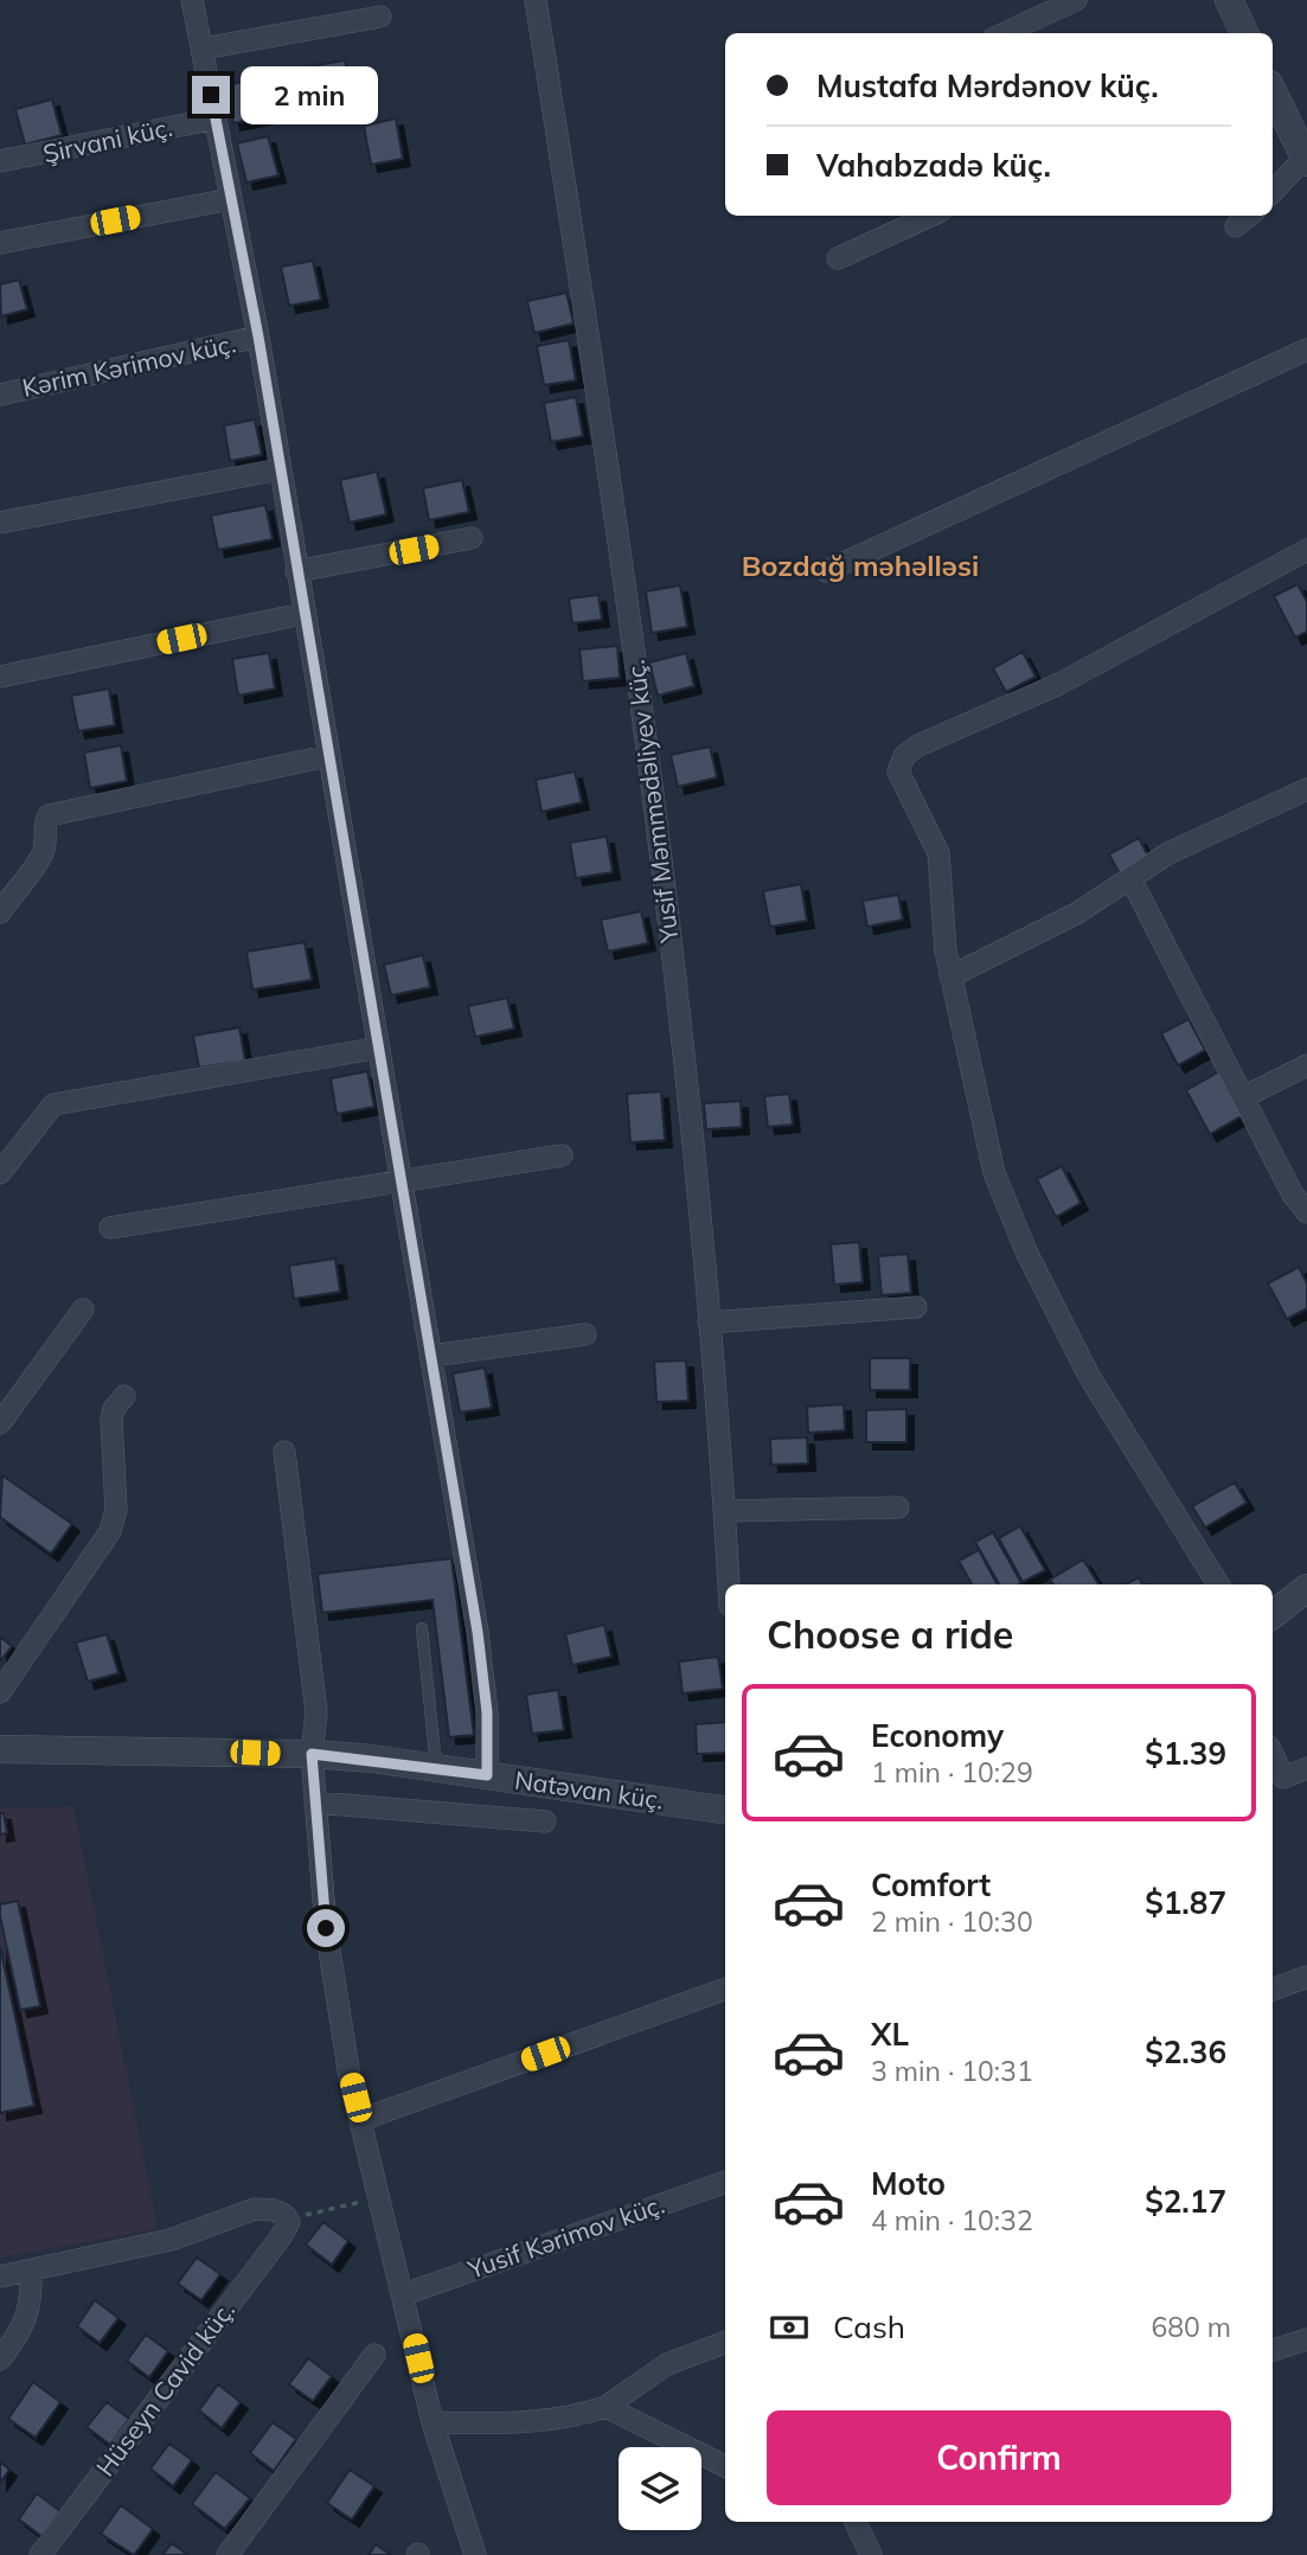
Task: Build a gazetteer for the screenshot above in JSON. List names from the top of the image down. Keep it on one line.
{"streets":{"street":["Şirvani küç.","Kərim Kərimov küç.","Yusif Məmmədəliyev küç.","Natəvan küç.","Yusif Kərimov küç.","Hüseyn Cavid küç."]},"districts":["Bozdağ məhəlləsi"],"page":{"banner":["Mustafa Mərdənov küç.","Vahabzadə küç."],"bubble":"2 min","heading":"Choose a ride","list":[{"name":"Economy","note":"1 min · 10:29","value":"$1.39"},{"name":"Comfort","note":"2 min · 10:30","value":"$1.87"},{"name":"XL","note":"3 min · 10:31","value":"$2.36"},{"name":"Moto","note":"4 min · 10:32","value":"$2.17"}],"pay":["Cash","680 m"],"buttons":"Confirm"}}
